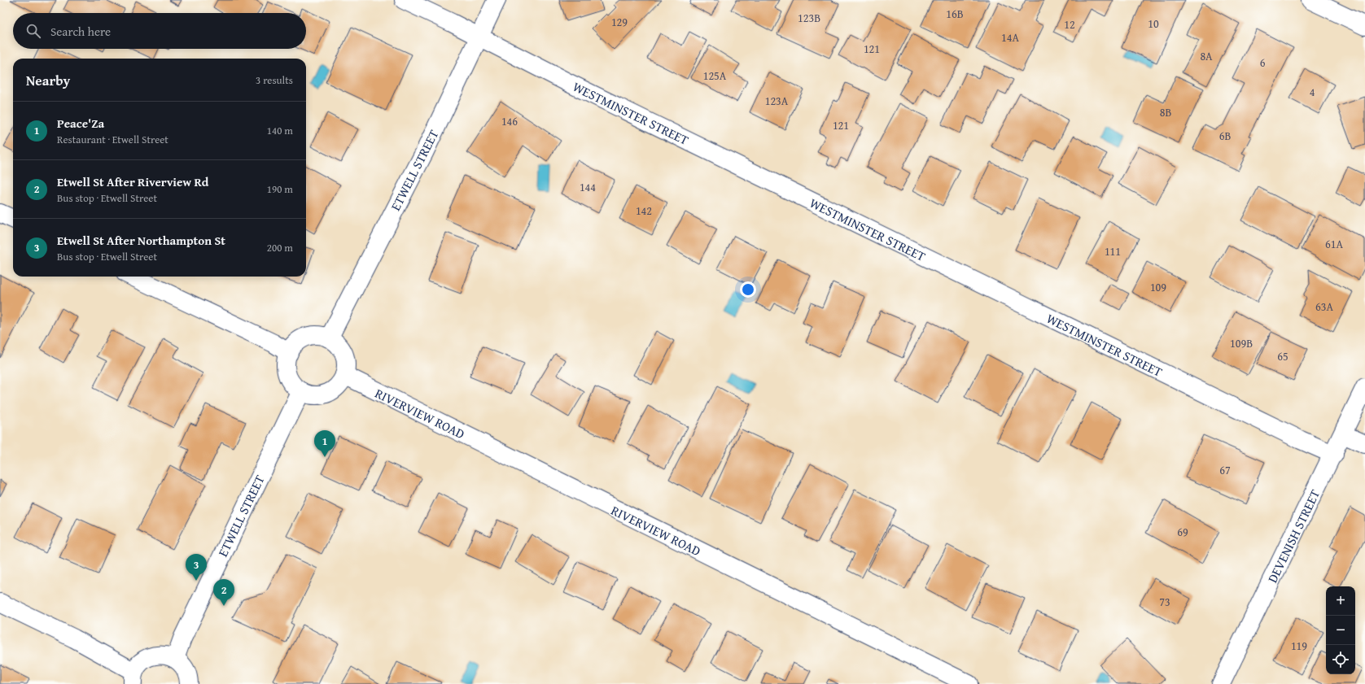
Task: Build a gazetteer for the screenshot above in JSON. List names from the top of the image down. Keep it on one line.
{"streets":{"street":["WESTMINSTER STREET","ETWELL STREET","RIVERVIEW ROAD","DEVENISH STREET"]},"crossings":[["WESTMINSTER STREET","ETWELL STREET"],["WESTMINSTER STREET","DEVENISH STREET"],["ETWELL STREET","RIVERVIEW ROAD"]],"house_numbers":["16B","123B","129","10","12","14A","121","8A","6","125A","4","123A","8B","146","121","6B","144","142","61A","111","109","63A","109B","65","67","69","73","119"],"page":{"search":"Search here","heading":["Nearby","3 results"],"list":[{"mark":"1","name":"Peace'Za","note":"Restaurant · Etwell Street","value":"140 m"},{"mark":"2","name":"Etwell St After Riverview Rd","note":"Bus stop · Etwell Street","value":"190 m"},{"mark":"3","name":"Etwell St After Northampton St","note":"Bus stop · Etwell Street","value":"200 m"}],"pins":["1","3","2"],"map_buttons":["+","−"]}}
